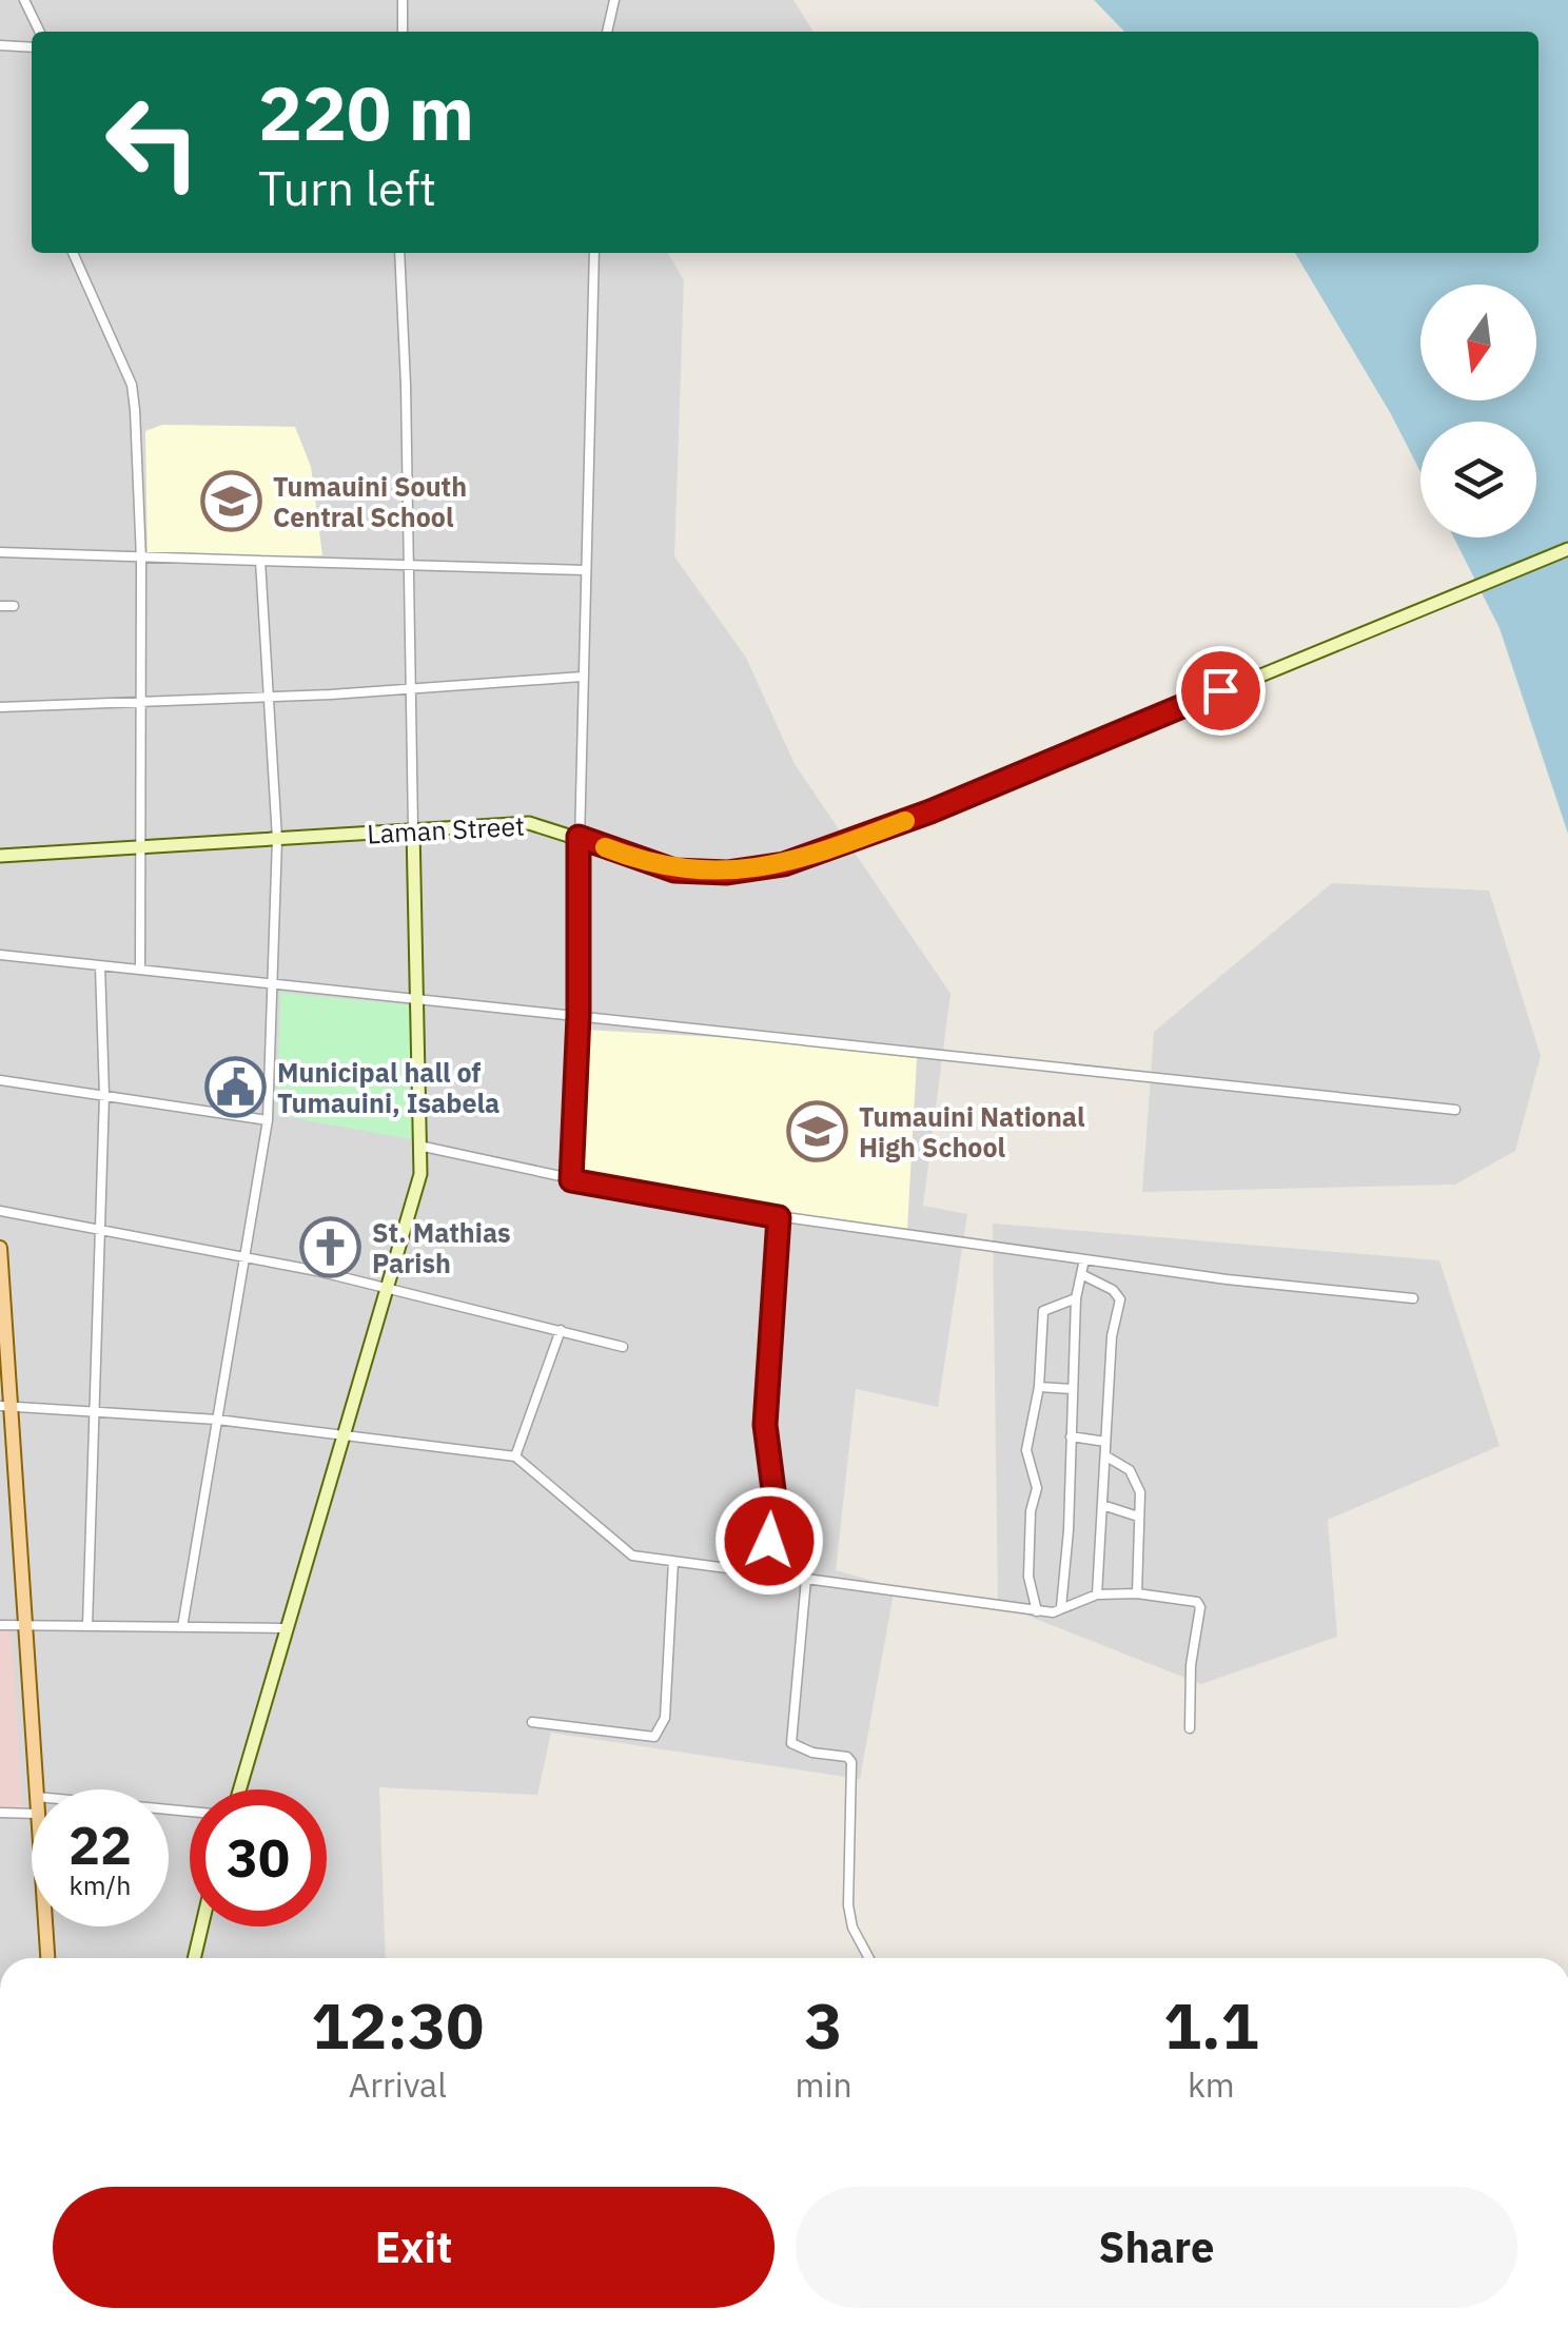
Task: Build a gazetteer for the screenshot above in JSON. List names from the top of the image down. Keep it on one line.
{"streets":{"main road":["Laman Street"]},"places":{"school or university":["Tumauini South Central School","Tumauini National High School"],"public building":["Municipal hall of Tumauini, Isabela"],"church":["St. Mathias Parish"]},"north":"bottom","page":{"turn":["220 m","Turn left"],"speed":"22 km/h","limit":"30","eta":["12:30","Arrival","3","min","1.1","km"],"buttons":["Exit","Share"]}}
